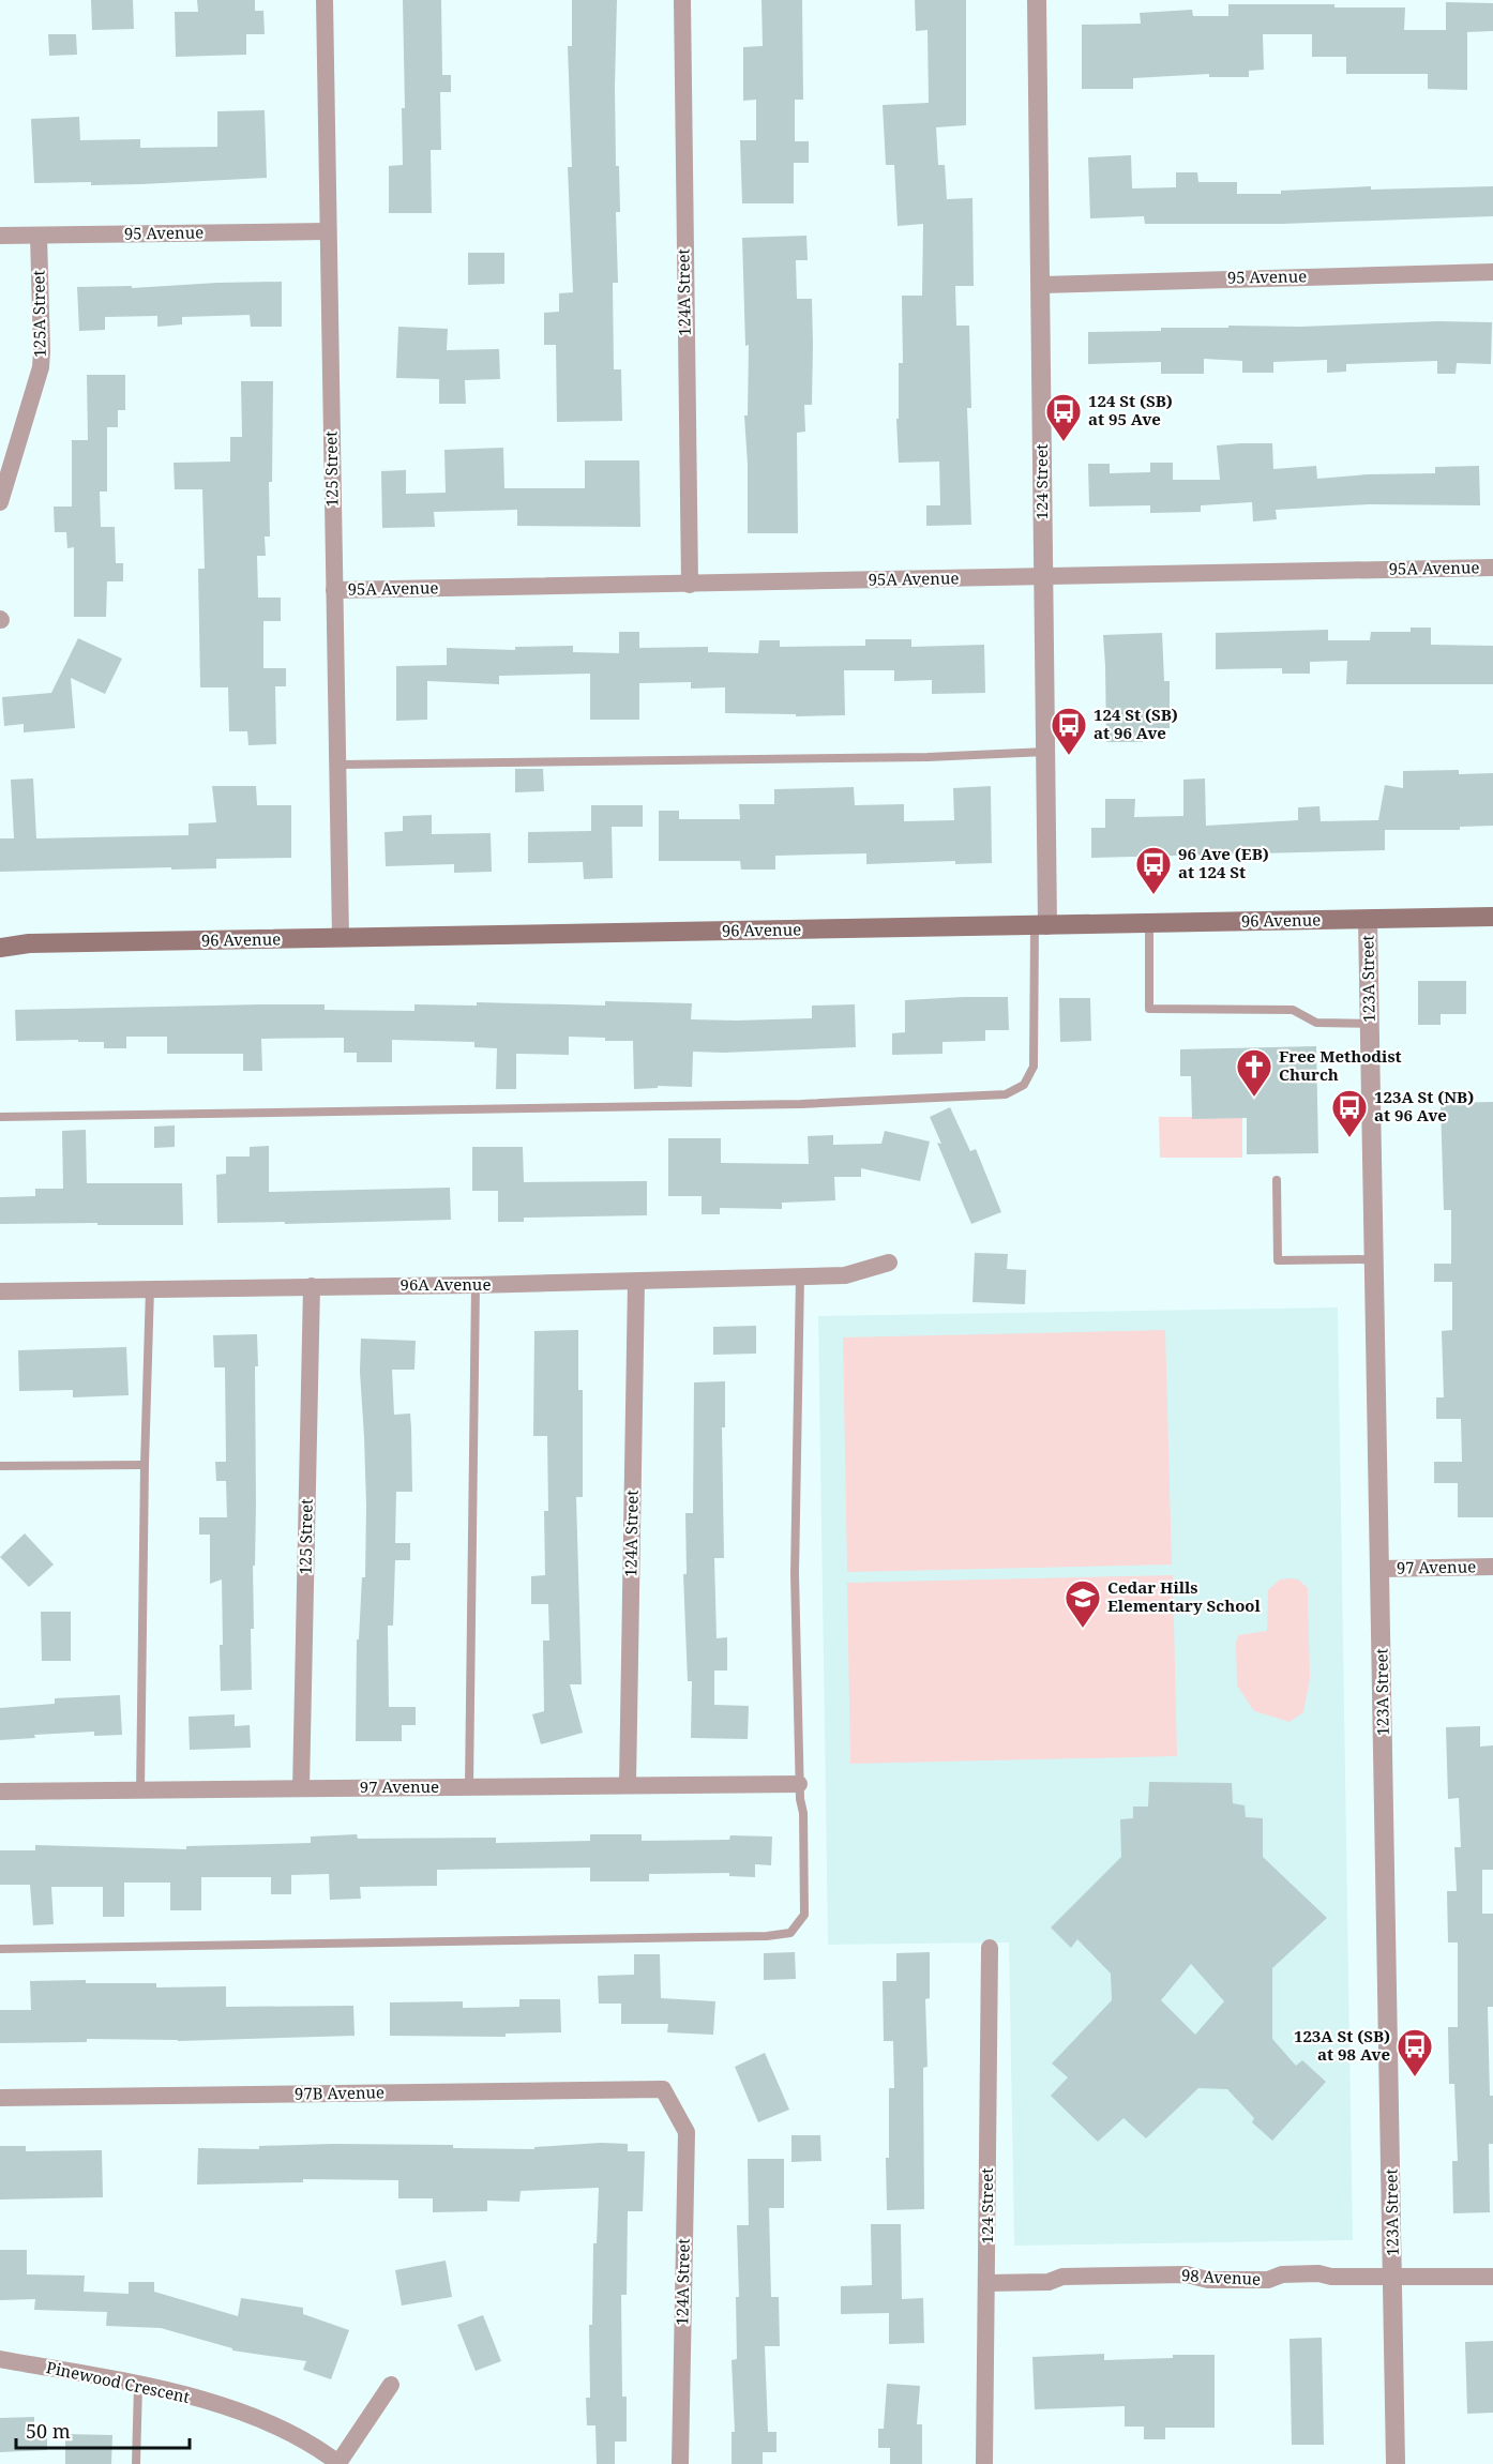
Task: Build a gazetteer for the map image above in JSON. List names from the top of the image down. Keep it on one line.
{"streets":{"main road":["96 Avenue"],"street":["95 Avenue","124A Street","125A Street","125 Street","124 Street","95A Avenue","123A Street","96A Avenue","97 Avenue","97B Avenue","98 Avenue","Pinewood Crescent"]},"crossings":[["95 Avenue","125A Street"],["95 Avenue","125 Street"],["95 Avenue","124 Street"],["124A Street","95A Avenue"],["124A Street","96A Avenue"],["124A Street","97 Avenue"],["124A Street","97B Avenue"],["125 Street","95A Avenue"],["125 Street","96 Avenue"],["125 Street","96A Avenue"],["125 Street","97 Avenue"],["124 Street","95A Avenue"],["124 Street","96 Avenue"],["124 Street","98 Avenue"],["96 Avenue","123A Street"],["123A Street","97 Avenue"],["123A Street","98 Avenue"]],"places":{"bus stop":["124 St (SB) at 95 Ave","124 St (SB) at 96 Ave","96 Ave (EB) at 124 St","123A St (NB) at 96 Ave","123A St (SB) at 98 Ave"],"church":["Free Methodist Church"],"school or university":["Cedar Hills Elementary School"]},"scale_bar":"50 m"}
